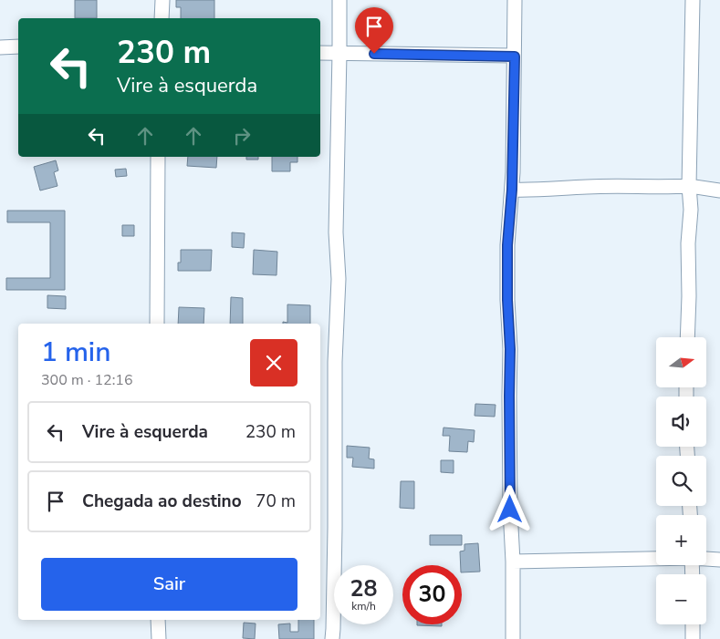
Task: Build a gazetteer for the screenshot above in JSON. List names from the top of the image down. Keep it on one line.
{"north":"right","page":{"turn":["230 m","Vire à esquerda"],"heading":["1 min","300 m · 12:16"],"map_buttons":["+","−"],"list":[{"name":"Vire à esquerda","value":"230 m"},{"name":"Chegada ao destino","value":"70 m"}],"buttons":"Sair","speed":"28 km/h","limit":"30"}}
